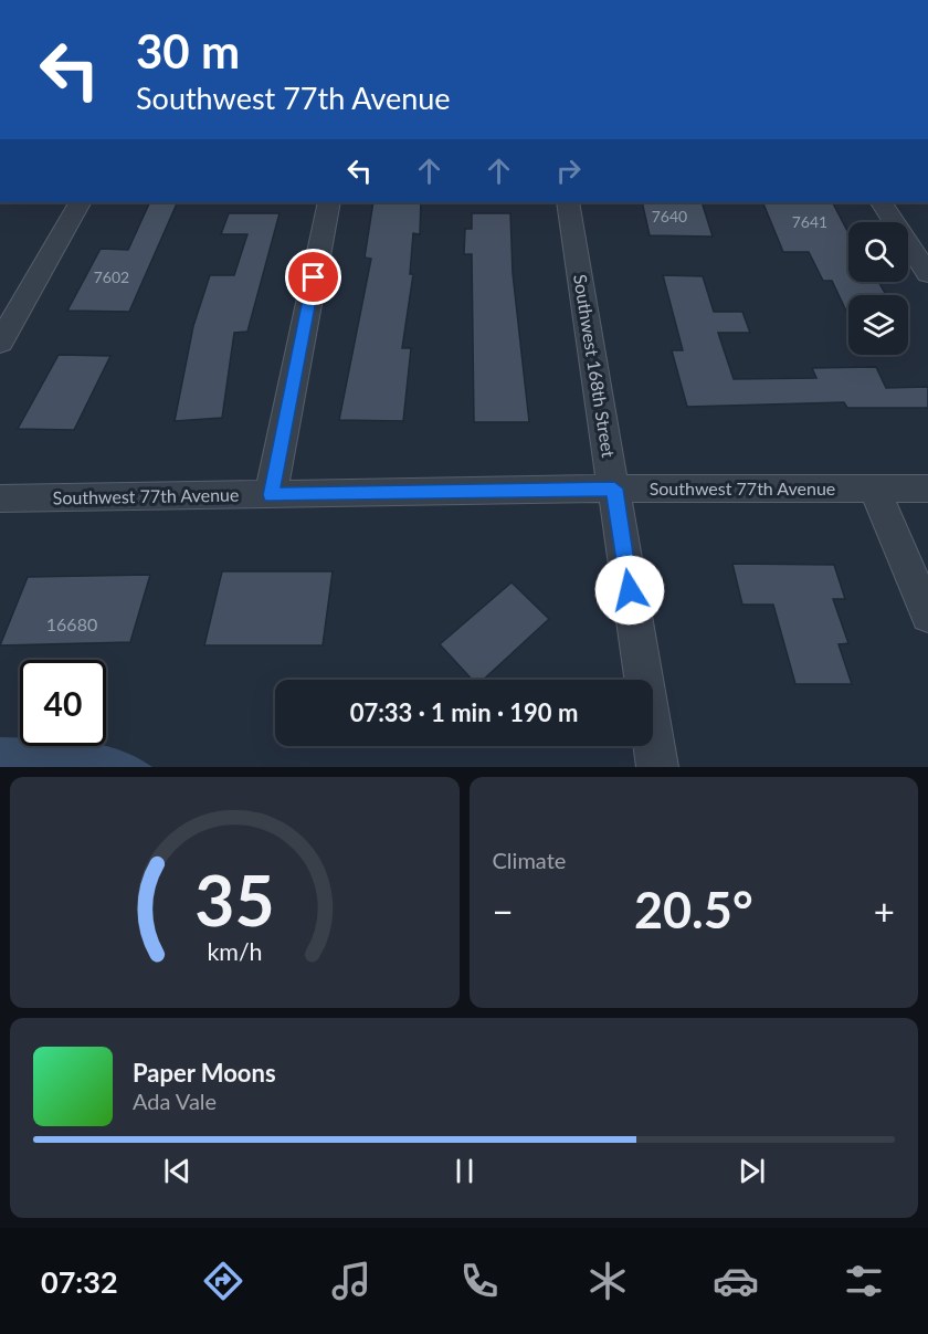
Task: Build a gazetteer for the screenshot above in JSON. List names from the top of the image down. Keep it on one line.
{"streets":{"street":["Southwest 168th Street","Southwest 77th Avenue"]},"crossings":[["Southwest 168th Street","Southwest 77th Avenue"]],"house_numbers":["7640","7641","7602","16680"],"page":{"turn":["30 m","Southwest 77th Avenue"],"limit":"40","trip":"07:33 · 1 min · 190 m","tile":"Climate","heat":["−","20.5°","+"],"song":["Paper Moons","Ada Vale"],"tabs":"07:32","gauge":["35","km/h"]}}
